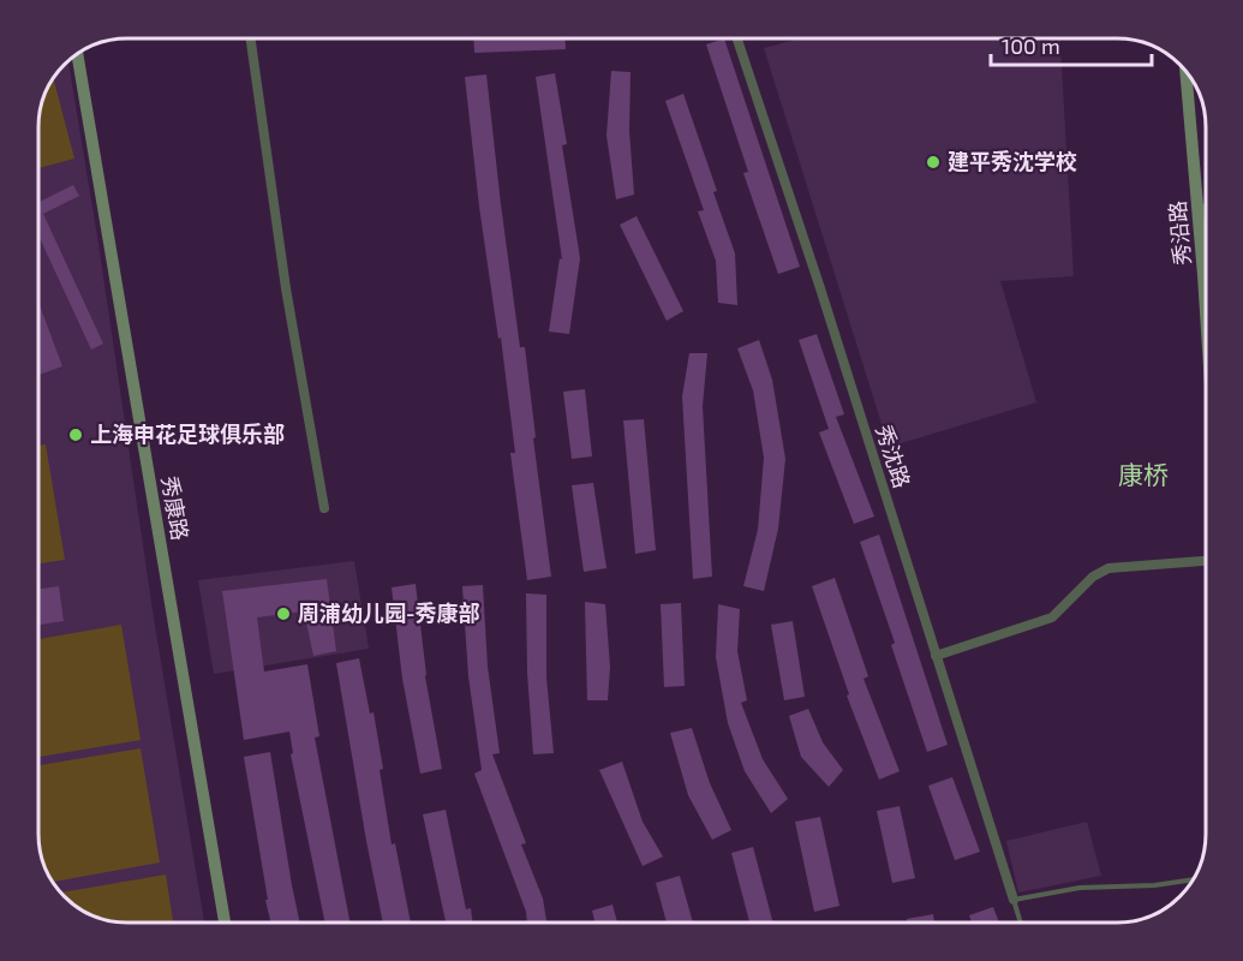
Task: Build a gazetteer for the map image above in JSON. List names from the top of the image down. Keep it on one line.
{"streets":{"street":["秀沿路","秀沈路","秀康路"]},"districts":["康桥"],"places":["建平秀沈学校","上海申花足球俱乐部","周浦幼儿园-秀康部"],"scale_bar":"100 m"}
